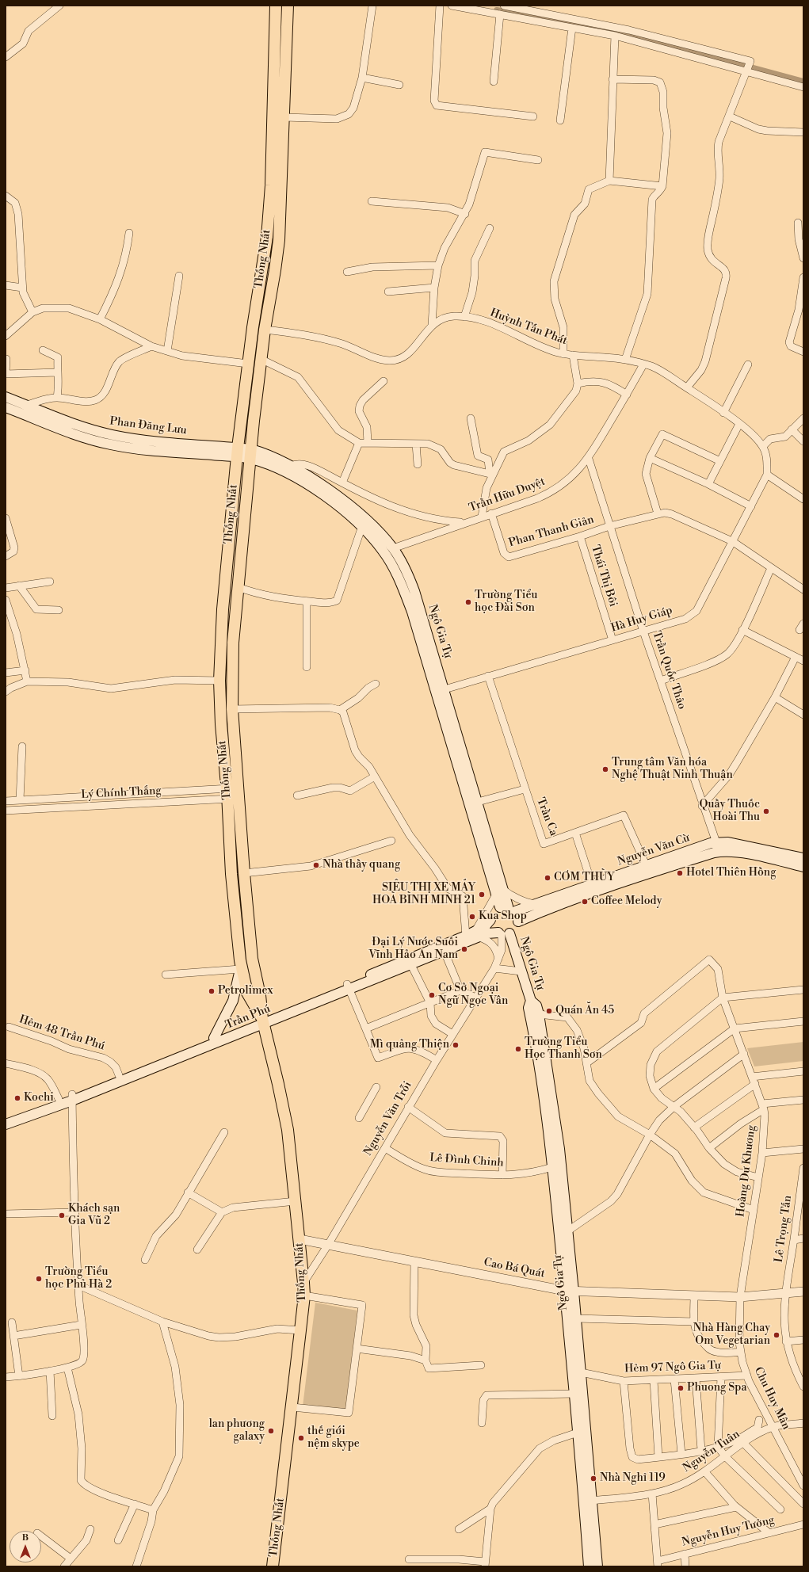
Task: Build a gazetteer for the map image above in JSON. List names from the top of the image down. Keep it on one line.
{"streets":{"main road":["Thống Nhất","Phan Đăng Lưu","Ngô Gia Tự","Nguyễn Văn Cừ","Trần Phú"],"street":["Huỳnh Tấn Phát","Trần Hữu Duyệt","Phan Thanh Giản","Thái Thị Bôi","Hà Huy Giáp","Trần Quốc Thảo","Lý Chính Thắng","Trần Ca","Hẻm 48 Trần Phú","Nguyễn Văn Trỗi","Lê Đình Chinh","Hoàng Dư Khương","Lê Trọng Tấn","Cao Bá Quát","Hẻm 97 Ngô Gia Tự","Chu Huy Mân","Nguyễn Tuân","Nguyễn Huy Tưởng"]},"crossings":[["Thống Nhất","Huỳnh Tấn Phát"],["Thống Nhất","Phan Đăng Lưu"],["Thống Nhất","Ngô Gia Tự"],["Thống Nhất","Lý Chính Thắng"],["Thống Nhất","Trần Phú"],["Thống Nhất","Nguyễn Văn Trỗi"],["Thống Nhất","Cao Bá Quát"],["Huỳnh Tấn Phát","Trần Hữu Duyệt"],["Phan Đăng Lưu","Ngô Gia Tự"],["Trần Hữu Duyệt","Phan Thanh Giản"],["Trần Hữu Duyệt","Ngô Gia Tự"],["Trần Hữu Duyệt","Trần Quốc Thảo"],["Phan Thanh Giản","Thái Thị Bôi"],["Phan Thanh Giản","Hà Huy Giáp"],["Phan Thanh Giản","Trần Quốc Thảo"],["Thái Thị Bôi","Hà Huy Giáp"],["Hà Huy Giáp","Ngô Gia Tự"],["Hà Huy Giáp","Trần Quốc Thảo"],["Hà Huy Giáp","Trần Ca"],["Ngô Gia Tự","Nguyễn Văn Cừ"],["Ngô Gia Tự","Trần Phú"],["Ngô Gia Tự","Nguyễn Văn Trỗi"],["Ngô Gia Tự","Lê Đình Chinh"],["Ngô Gia Tự","Cao Bá Quát"],["Ngô Gia Tự","Hẻm 97 Ngô Gia Tự"],["Ngô Gia Tự","Nguyễn Tuân"],["Trần Quốc Thảo","Nguyễn Văn Cừ"],["Trần Ca","Nguyễn Văn Cừ"],["Nguyễn Văn Cừ","Trần Phú"],["Nguyễn Văn Cừ","Nguyễn Văn Trỗi"],["Trần Phú","Hẻm 48 Trần Phú"],["Trần Phú","Nguyễn Văn Trỗi"],["Nguyễn Văn Trỗi","Lê Đình Chinh"],["Nguyễn Văn Trỗi","Cao Bá Quát"],["Hoàng Dư Khương","Cao Bá Quát"],["Hoàng Dư Khương","Chu Huy Mân"],["Lê Trọng Tấn","Cao Bá Quát"],["Cao Bá Quát","Chu Huy Mân"],["Hẻm 97 Ngô Gia Tự","Chu Huy Mân"],["Chu Huy Mân","Nguyễn Tuân"]],"places":["Trường Tiểu học Đài Sơn","Trung tâm Văn hóa Nghệ Thuật Ninh Thuận","Quầy Thuốc Hoài Thu","Nhà thầy quang","Hotel Thiên Hồng","CƠM THÙY","SIÊU THỊ XE MÁY HOÀ BÌNH MINH 21","Coffee Melody","Kua Shop","Đại Lý Nước Suối Vĩnh Hảo An Nam","Petrolimex","Cơ Sở Ngoại Ngữ Ngọc Vân","Quán Ăn 45","Mì quảng Thiện","Trường Tiểu Học Thanh Sơn","Kochi","Khách sạn Gia Vũ 2","Trường Tiểu học Phủ Hà 2","Nhà Hàng Chay Om Vegetarian","Phuong Spa","lan phương galaxy","thế giới nệm skype","Nhà Nghỉ 119"],"north":"top"}
